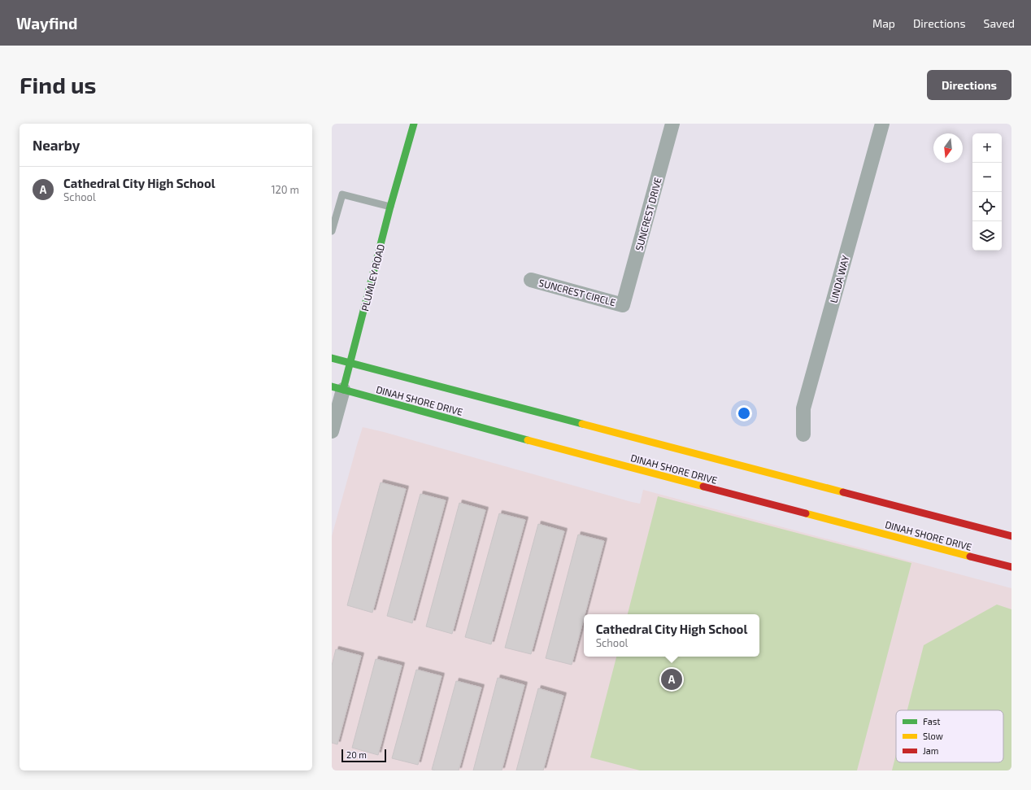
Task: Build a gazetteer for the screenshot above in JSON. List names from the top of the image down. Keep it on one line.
{"streets":{"main road":["PLUMLEY ROAD","DINAH SHORE DRIVE"],"street":["SUNCREST DRIVE","LINDA WAY","SUNCREST CIRCLE"]},"crossings":[["SUNCREST DRIVE","SUNCREST CIRCLE"],["PLUMLEY ROAD","DINAH SHORE DRIVE"]],"legend":["Fast","Slow","Jam"],"scale_bar":"20 m","north":"bottom","page":{"header":"Wayfind","nav":["Map","Directions","Saved"],"buttons":"Directions","title":"Find us","heading":"Nearby","map_buttons":["+","−"],"list":[{"mark":"A","name":"Cathedral City High School","note":"School","value":"120 m"}],"popup":["Cathedral City High School","School"],"pins":"A","scale":"20 m"}}
